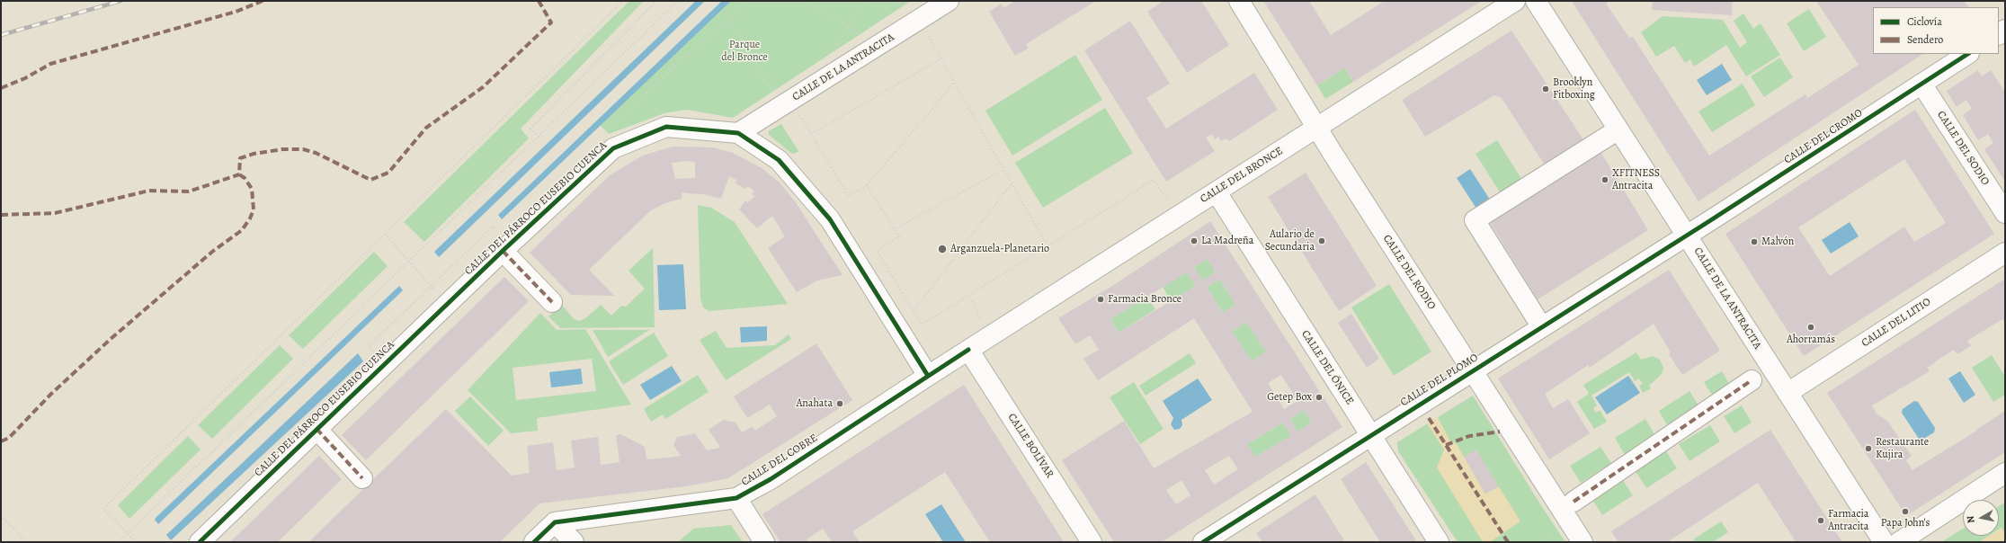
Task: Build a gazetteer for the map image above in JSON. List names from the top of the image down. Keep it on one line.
{"streets":{"street":["CALLE DE LA ANTRACITA","CALLE DEL CROMO","CALLE DEL SODIO","CALLE DEL BRONCE","CALLE DEL PÁRROCO EUSEBIO CUENCA","CALLE DEL RODIO","CALLE DEL LITIO","CALLE DEL ÓNICE","CALLE DEL PLOMO","CALLE BOLÍVAR","CALLE DEL COBRE"]},"crossings":[["CALLE DE LA ANTRACITA","CALLE DEL CROMO"],["CALLE DE LA ANTRACITA","CALLE DEL PÁRROCO EUSEBIO CUENCA"],["CALLE DE LA ANTRACITA","CALLE DEL LITIO"],["CALLE DE LA ANTRACITA","CALLE DEL PLOMO"],["CALLE DEL CROMO","CALLE DEL SODIO"],["CALLE DEL CROMO","CALLE DEL PLOMO"],["CALLE DEL BRONCE","CALLE DEL RODIO"],["CALLE DEL BRONCE","CALLE DEL ÓNICE"],["CALLE DEL BRONCE","CALLE BOLÍVAR"],["CALLE DEL BRONCE","CALLE DEL COBRE"],["CALLE DEL PÁRROCO EUSEBIO CUENCA","CALLE DEL COBRE"],["CALLE DEL RODIO","CALLE DEL PLOMO"],["CALLE DEL ÓNICE","CALLE DEL PLOMO"],["CALLE BOLÍVAR","CALLE DEL COBRE"]],"parks":["Parque del Bronce"],"places":["Brooklyn Fitboxing","XFITNESS Antracita","La Madreña","Aulario de Secundaria","Malvón","Arganzuela-Planetario","Farmacia Bronce","Ahorramás","Getep Box","Anahata","Restaurante Kujira","Papa John's","Farmacia Antracita"],"legend":["Ciclovía","Sendero"],"north":"left"}
